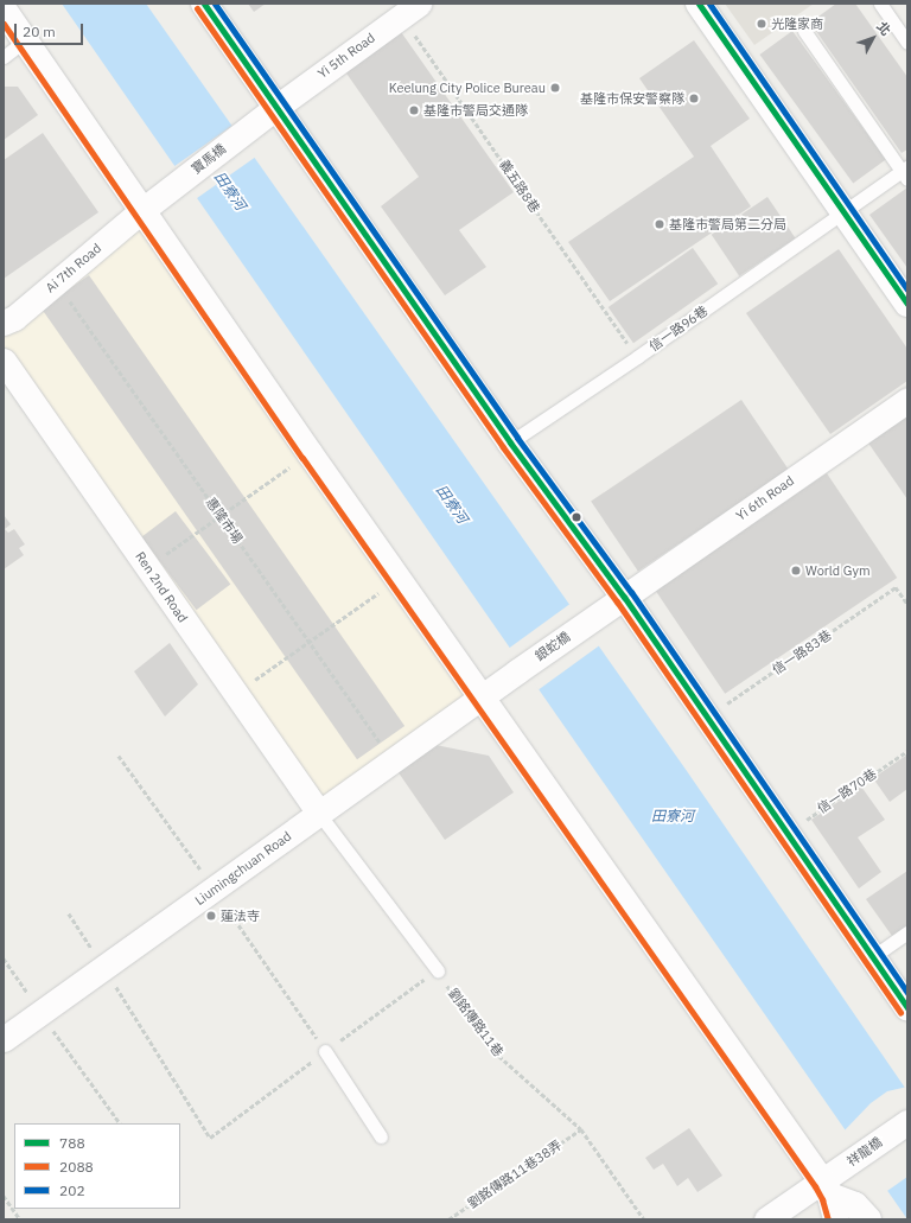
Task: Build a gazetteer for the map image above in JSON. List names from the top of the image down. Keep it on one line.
{"streets":{"street":["Yi 5th Road","寶馬橋","Ai 7th Road","Yi 6th Road","Ren 2nd Road","銀蛇橋","Liumingchuan Road","祥龍橋"],"lane":["信一路96巷"],"path":["義五路8巷","惠隆市場","信一路83巷","信一路70巷","劉銘傳路11巷","劉銘傳路11巷38弄"]},"crossings":[["Yi 5th Road","寶馬橋"],["Yi 5th Road","義五路8巷"],["寶馬橋","Ai 7th Road"],["義五路8巷","信一路96巷"],["Ai 7th Road","惠隆市場"],["Yi 6th Road","銀蛇橋"],["惠隆市場","Liumingchuan Road"],["Ren 2nd Road","Liumingchuan Road"],["銀蛇橋","Liumingchuan Road"],["劉銘傳路11巷","劉銘傳路11巷38弄"]],"water":["田寮河"],"places":["光隆家商","Keelung City Police Bureau","基隆市保安警察隊","基隆市警局交通隊","基隆市警局第二分局","World Gym","蓮法寺"],"lines":["transit line 788","transit line 202","transit line 2088"],"legend":["788","2088","202"],"scale_bar":"20 m","north":"top right"}
